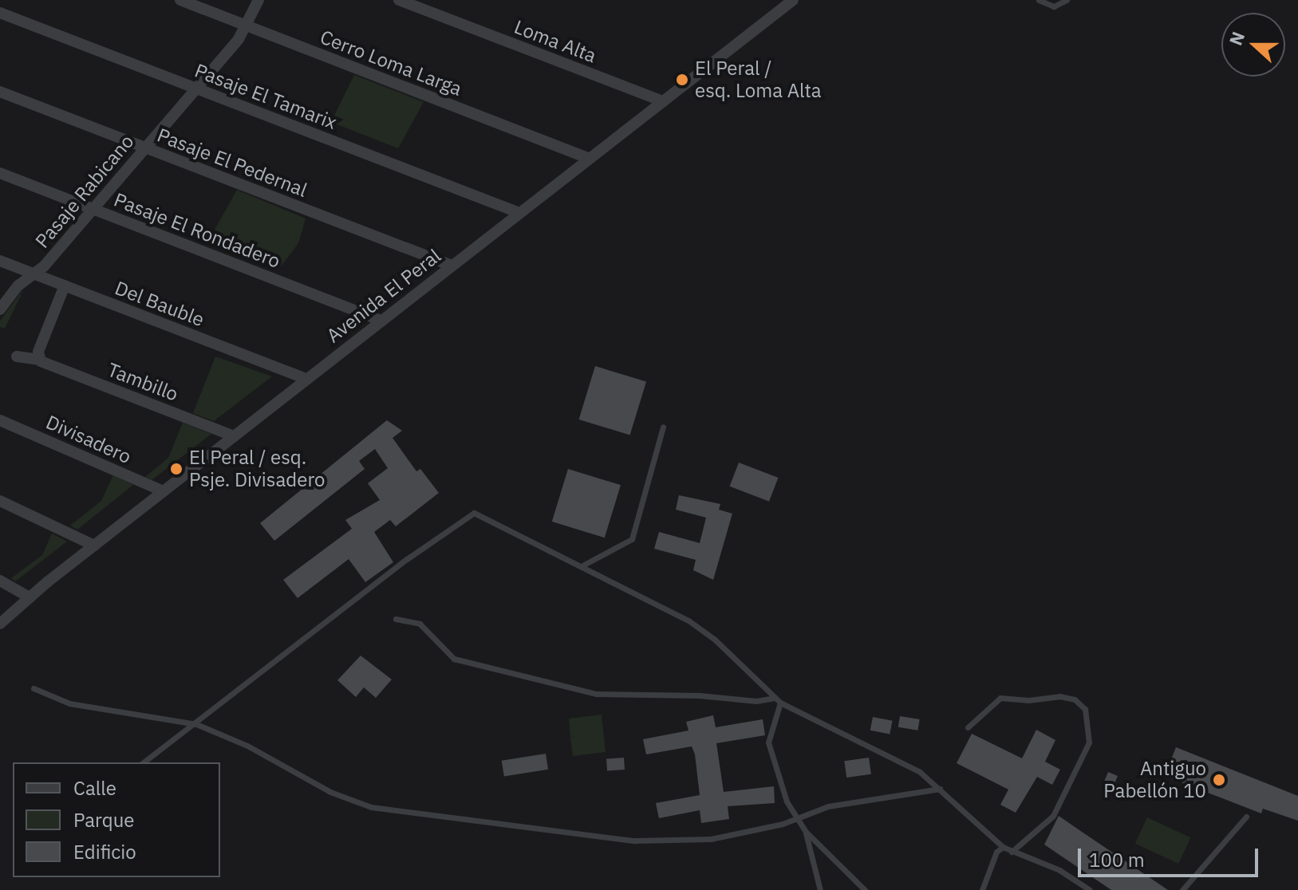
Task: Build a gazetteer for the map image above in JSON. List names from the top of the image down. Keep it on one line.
{"streets":{"street":["Loma Alta","Cerro Loma Larga","Pasaje El Tamarix","Pasaje El Pedernal","Pasaje Rabicano","Pasaje El Rondadero","Avenida El Peral","Del Bauble","Tambillo","Divisadero"]},"crossings":[["Loma Alta","Avenida El Peral"],["Cerro Loma Larga","Pasaje Rabicano"],["Cerro Loma Larga","Avenida El Peral"],["Pasaje El Tamarix","Pasaje Rabicano"],["Pasaje El Tamarix","Avenida El Peral"],["Pasaje El Pedernal","Pasaje Rabicano"],["Pasaje El Pedernal","Avenida El Peral"],["Pasaje Rabicano","Pasaje El Rondadero"],["Pasaje Rabicano","Del Bauble"],["Pasaje El Rondadero","Avenida El Peral"],["Avenida El Peral","Del Bauble"],["Avenida El Peral","Tambillo"],["Avenida El Peral","Divisadero"]],"places":["El Peral / esq. Loma Alta","El Peral / esq. Psje. Divisadero","Antiguo Pabellón 10"],"legend":["Calle","Parque","Edificio"],"scale_bar":"100 m","north":"left"}
